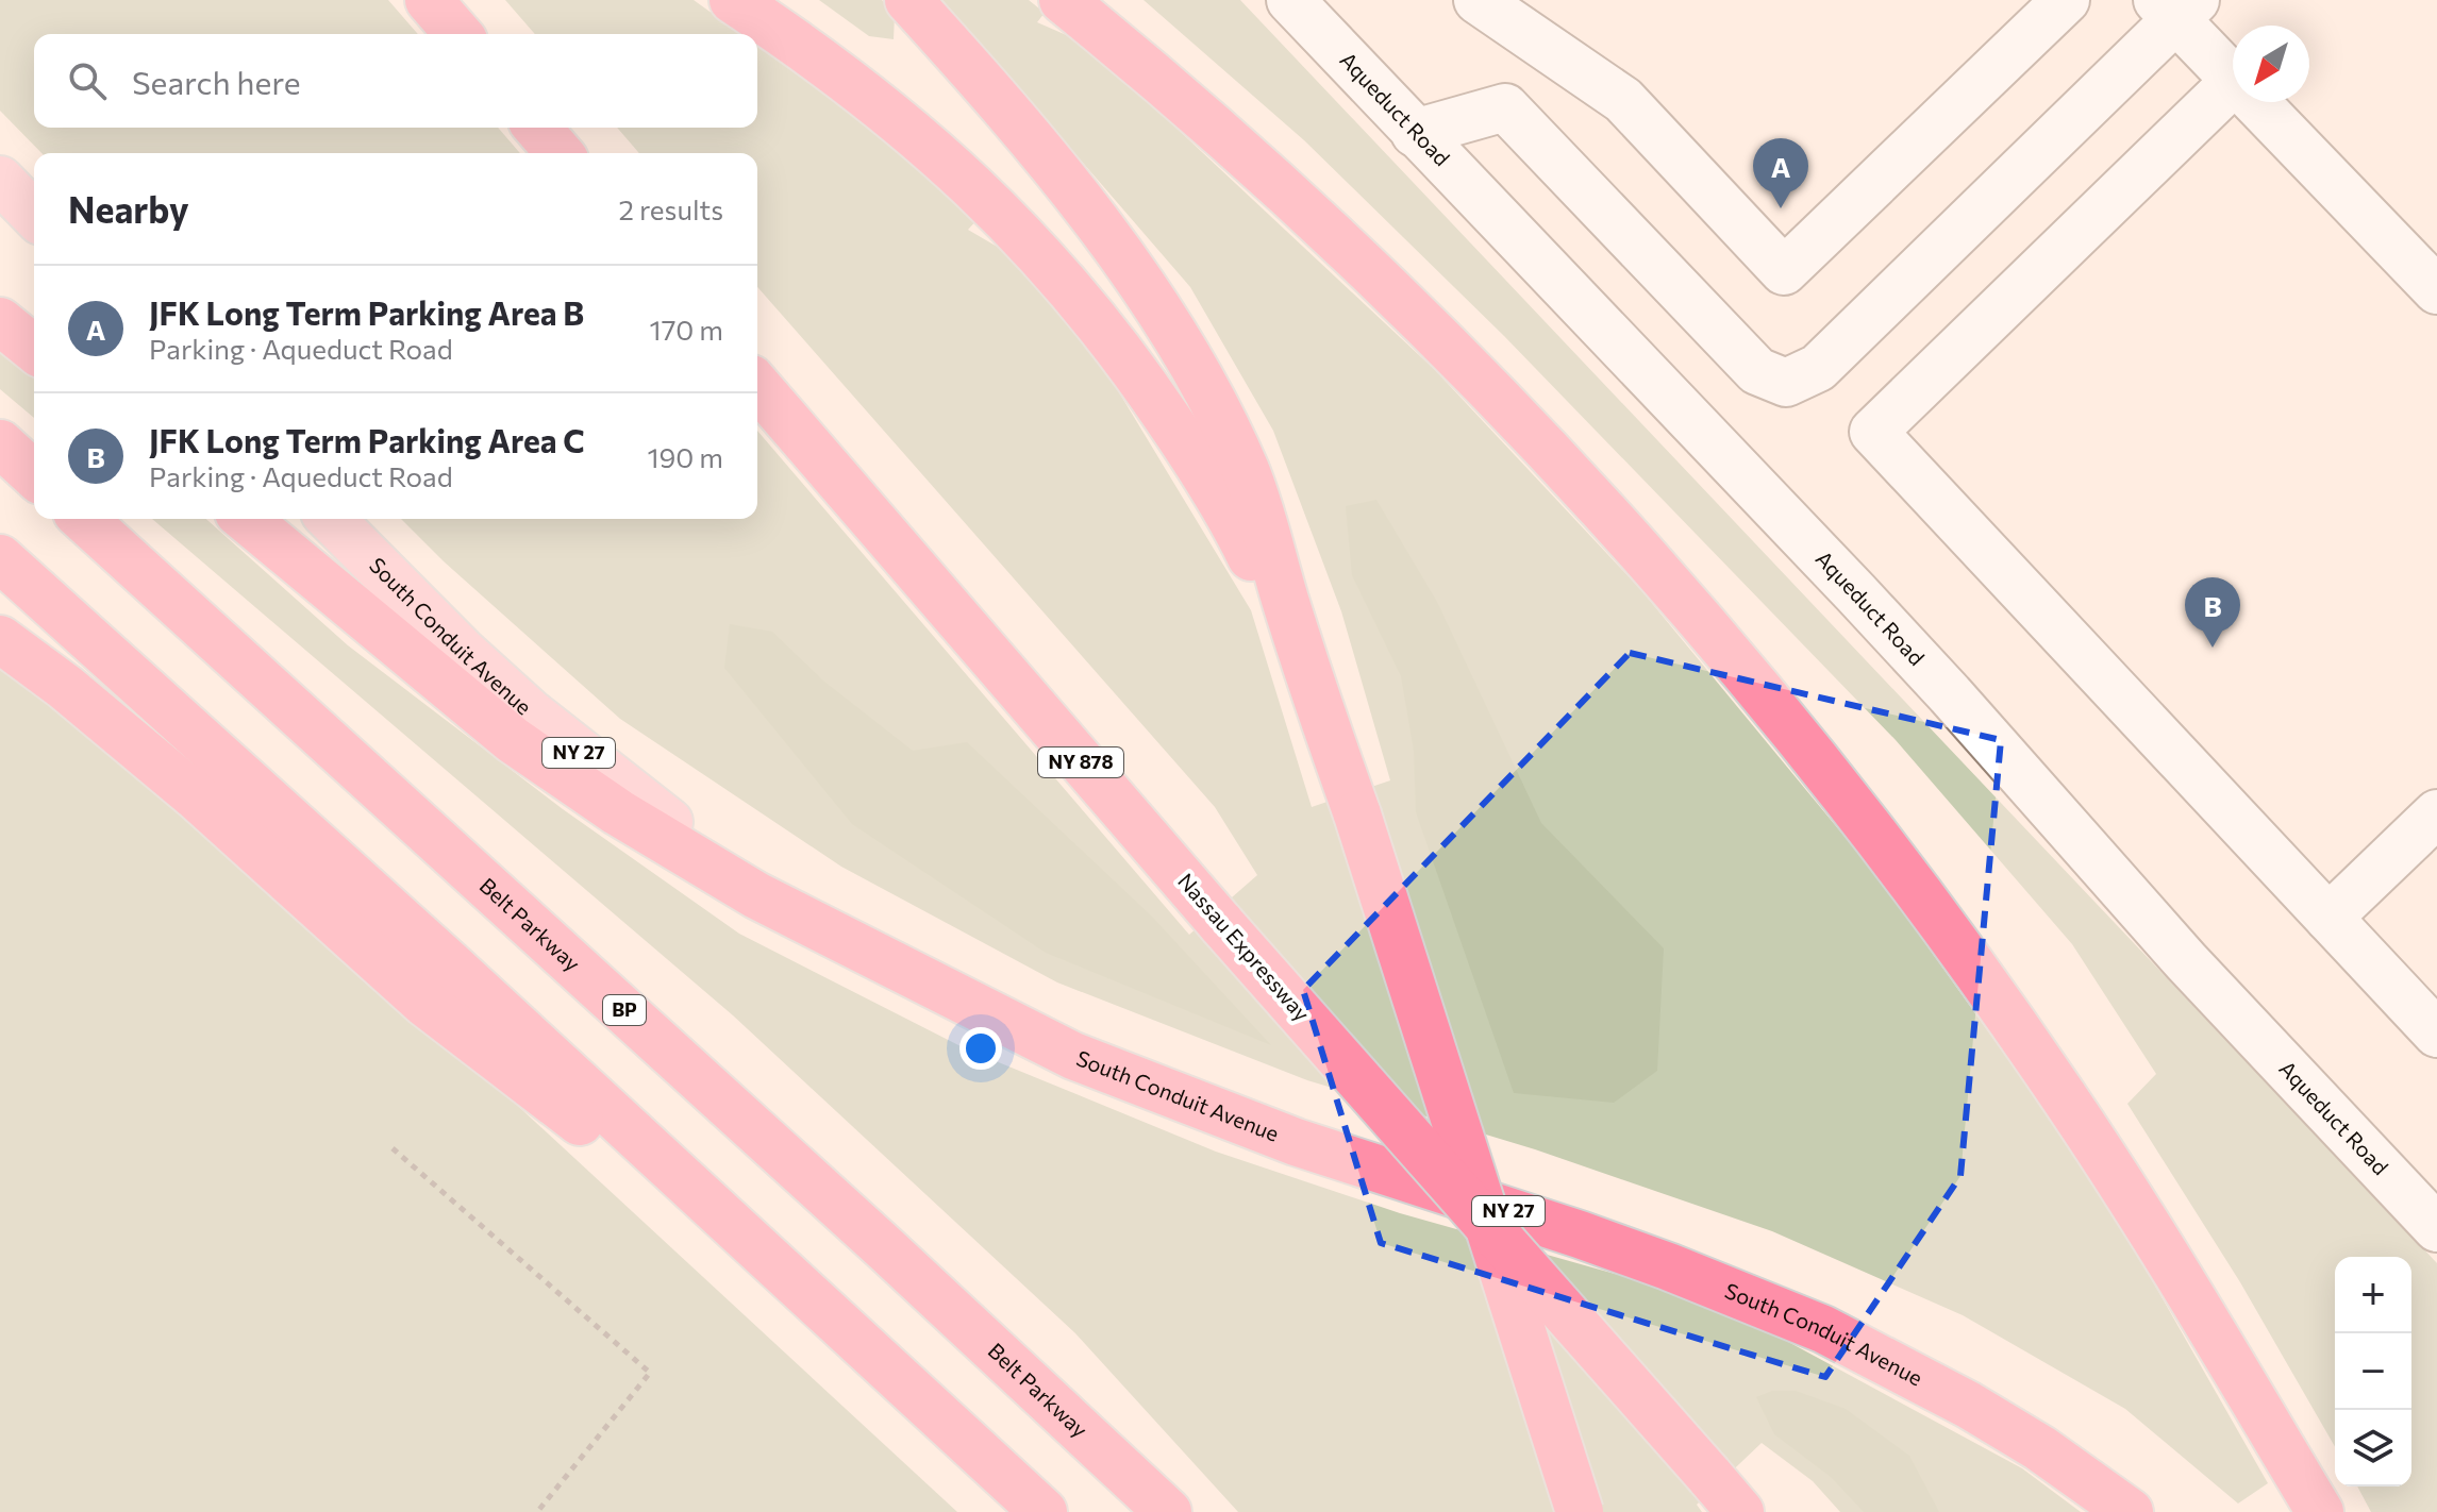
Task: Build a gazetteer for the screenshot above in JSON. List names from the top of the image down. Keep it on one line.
{"streets":{"highway":["South Conduit Avenue","NY 27","NY 878","Belt Parkway","Nassau Expressway","BP"],"street":["Aqueduct Road"]},"north":"bottom left","page":{"search":"Search here","pins":["A","B"],"heading":["Nearby","2 results"],"list":[{"mark":"A","name":"JFK Long Term Parking Area B","note":"Parking · Aqueduct Road","value":"170 m"},{"mark":"B","name":"JFK Long Term Parking Area C","note":"Parking · Aqueduct Road","value":"190 m"}],"map_buttons":["+","−"]}}
